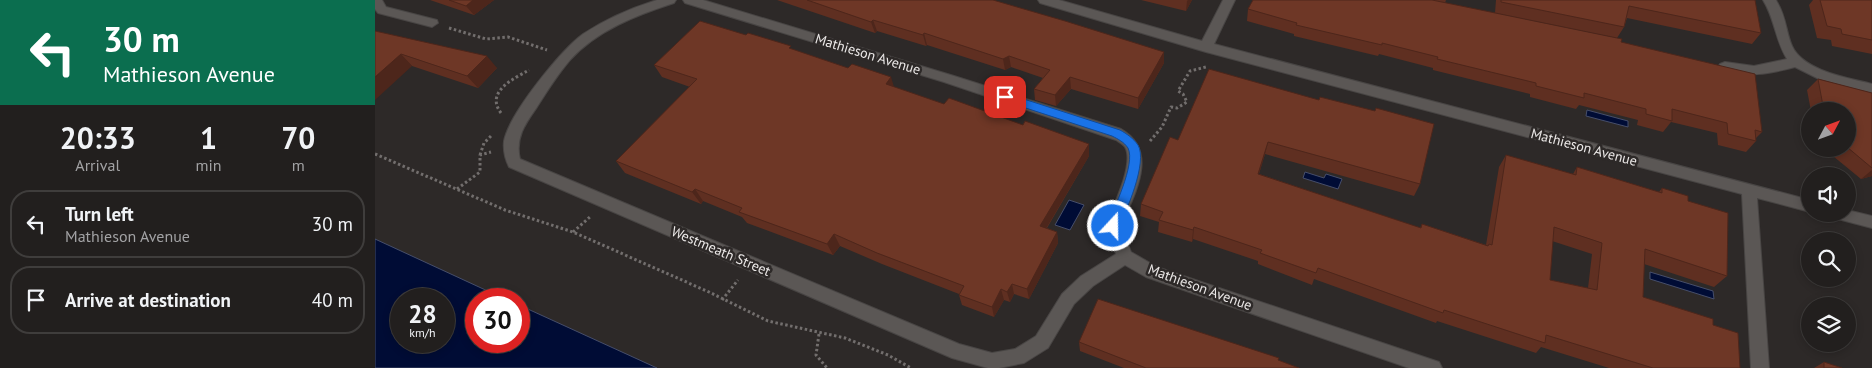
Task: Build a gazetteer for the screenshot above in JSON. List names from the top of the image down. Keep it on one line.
{"streets":{"street":["Mathieson Avenue","Westmeath Street"]},"crossings":[["Mathieson Avenue","Westmeath Street"]],"north":"top right","page":{"turn":["30 m","Mathieson Avenue"],"eta":["20:33","Arrival","1","min","70","m"],"list":[{"name":"Turn left","note":"Mathieson Avenue","value":"30 m"},{"name":"Arrive at destination","value":"40 m"}],"speed":"28 km/h","limit":"30"}}
